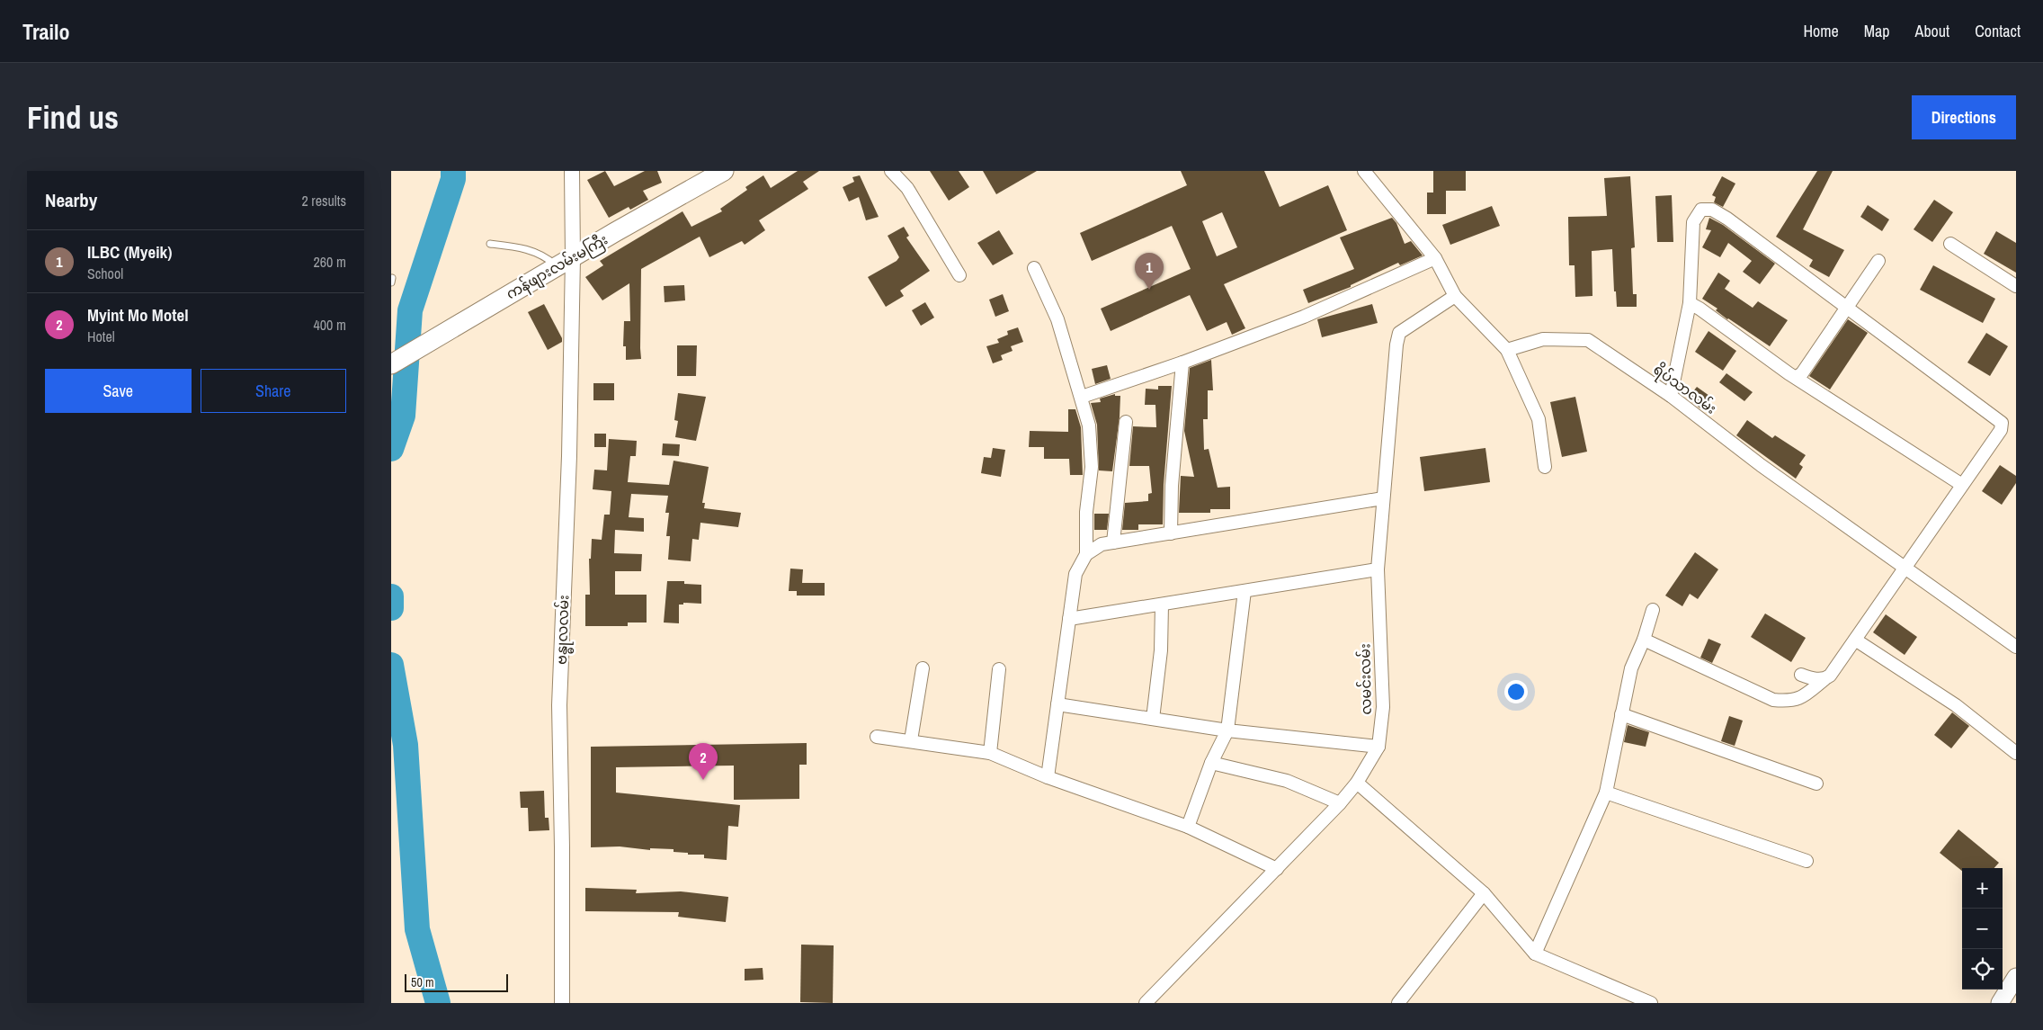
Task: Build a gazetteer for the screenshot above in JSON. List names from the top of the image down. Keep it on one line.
{"streets":{"main road":["ကန်ဖျားလမ်းမကြီး"],"street":["ရိပ်သာလမ်း","ဗန္ဓုလလမ်း","လမင်းလမ်း"]},"crossings":[["ကန်ဖျားလမ်းမကြီး","ဗန္ဓုလလမ်း"]],"scale_bar":"50 m","page":{"header":"Trailo","nav":["Home","Map","About","Contact"],"buttons":["Directions",["Save","Share"]],"title":"Find us","heading":["Nearby","2 results"],"list":[{"mark":"1","name":"ILBC (Myeik)","note":"School","value":"260 m"},{"mark":"2","name":"Myint Mo Motel","note":"Hotel","value":"400 m"}],"pins":["1","2"],"map_buttons":["+","−"],"scale":"50 m"}}
